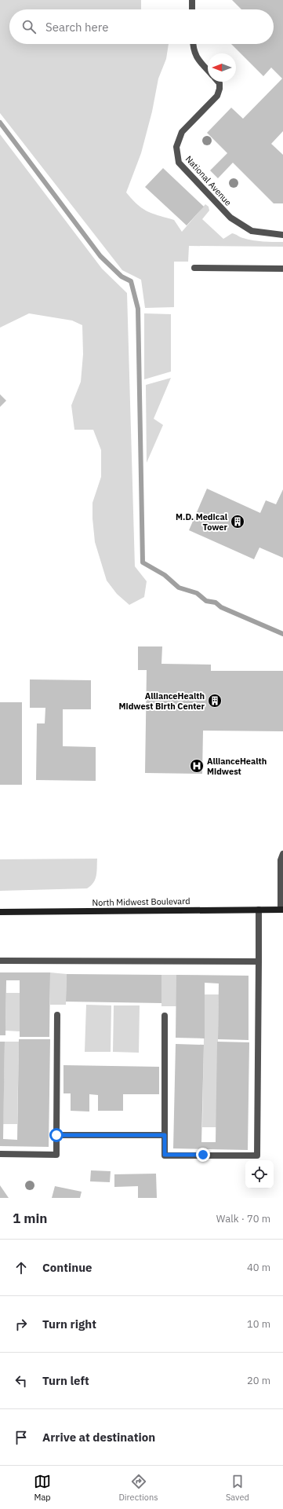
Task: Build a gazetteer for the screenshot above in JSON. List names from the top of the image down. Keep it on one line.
{"streets":{"main road":["North Midwest Boulevard"],"street":["National Avenue"]},"places":{"building":["M.D. Medical Tower","AllianceHealth Midwest Birth Center"],"hospital":["AllianceHealth Midwest"]},"north":"left","page":{"search":"Search here","heading":["1 min","Walk · 70 m"],"list":[["Continue","40 m"],["Turn right","10 m"],["Turn left","20 m"],"Arrive at destination"],"nav":["Map","Directions","Saved"]}}
